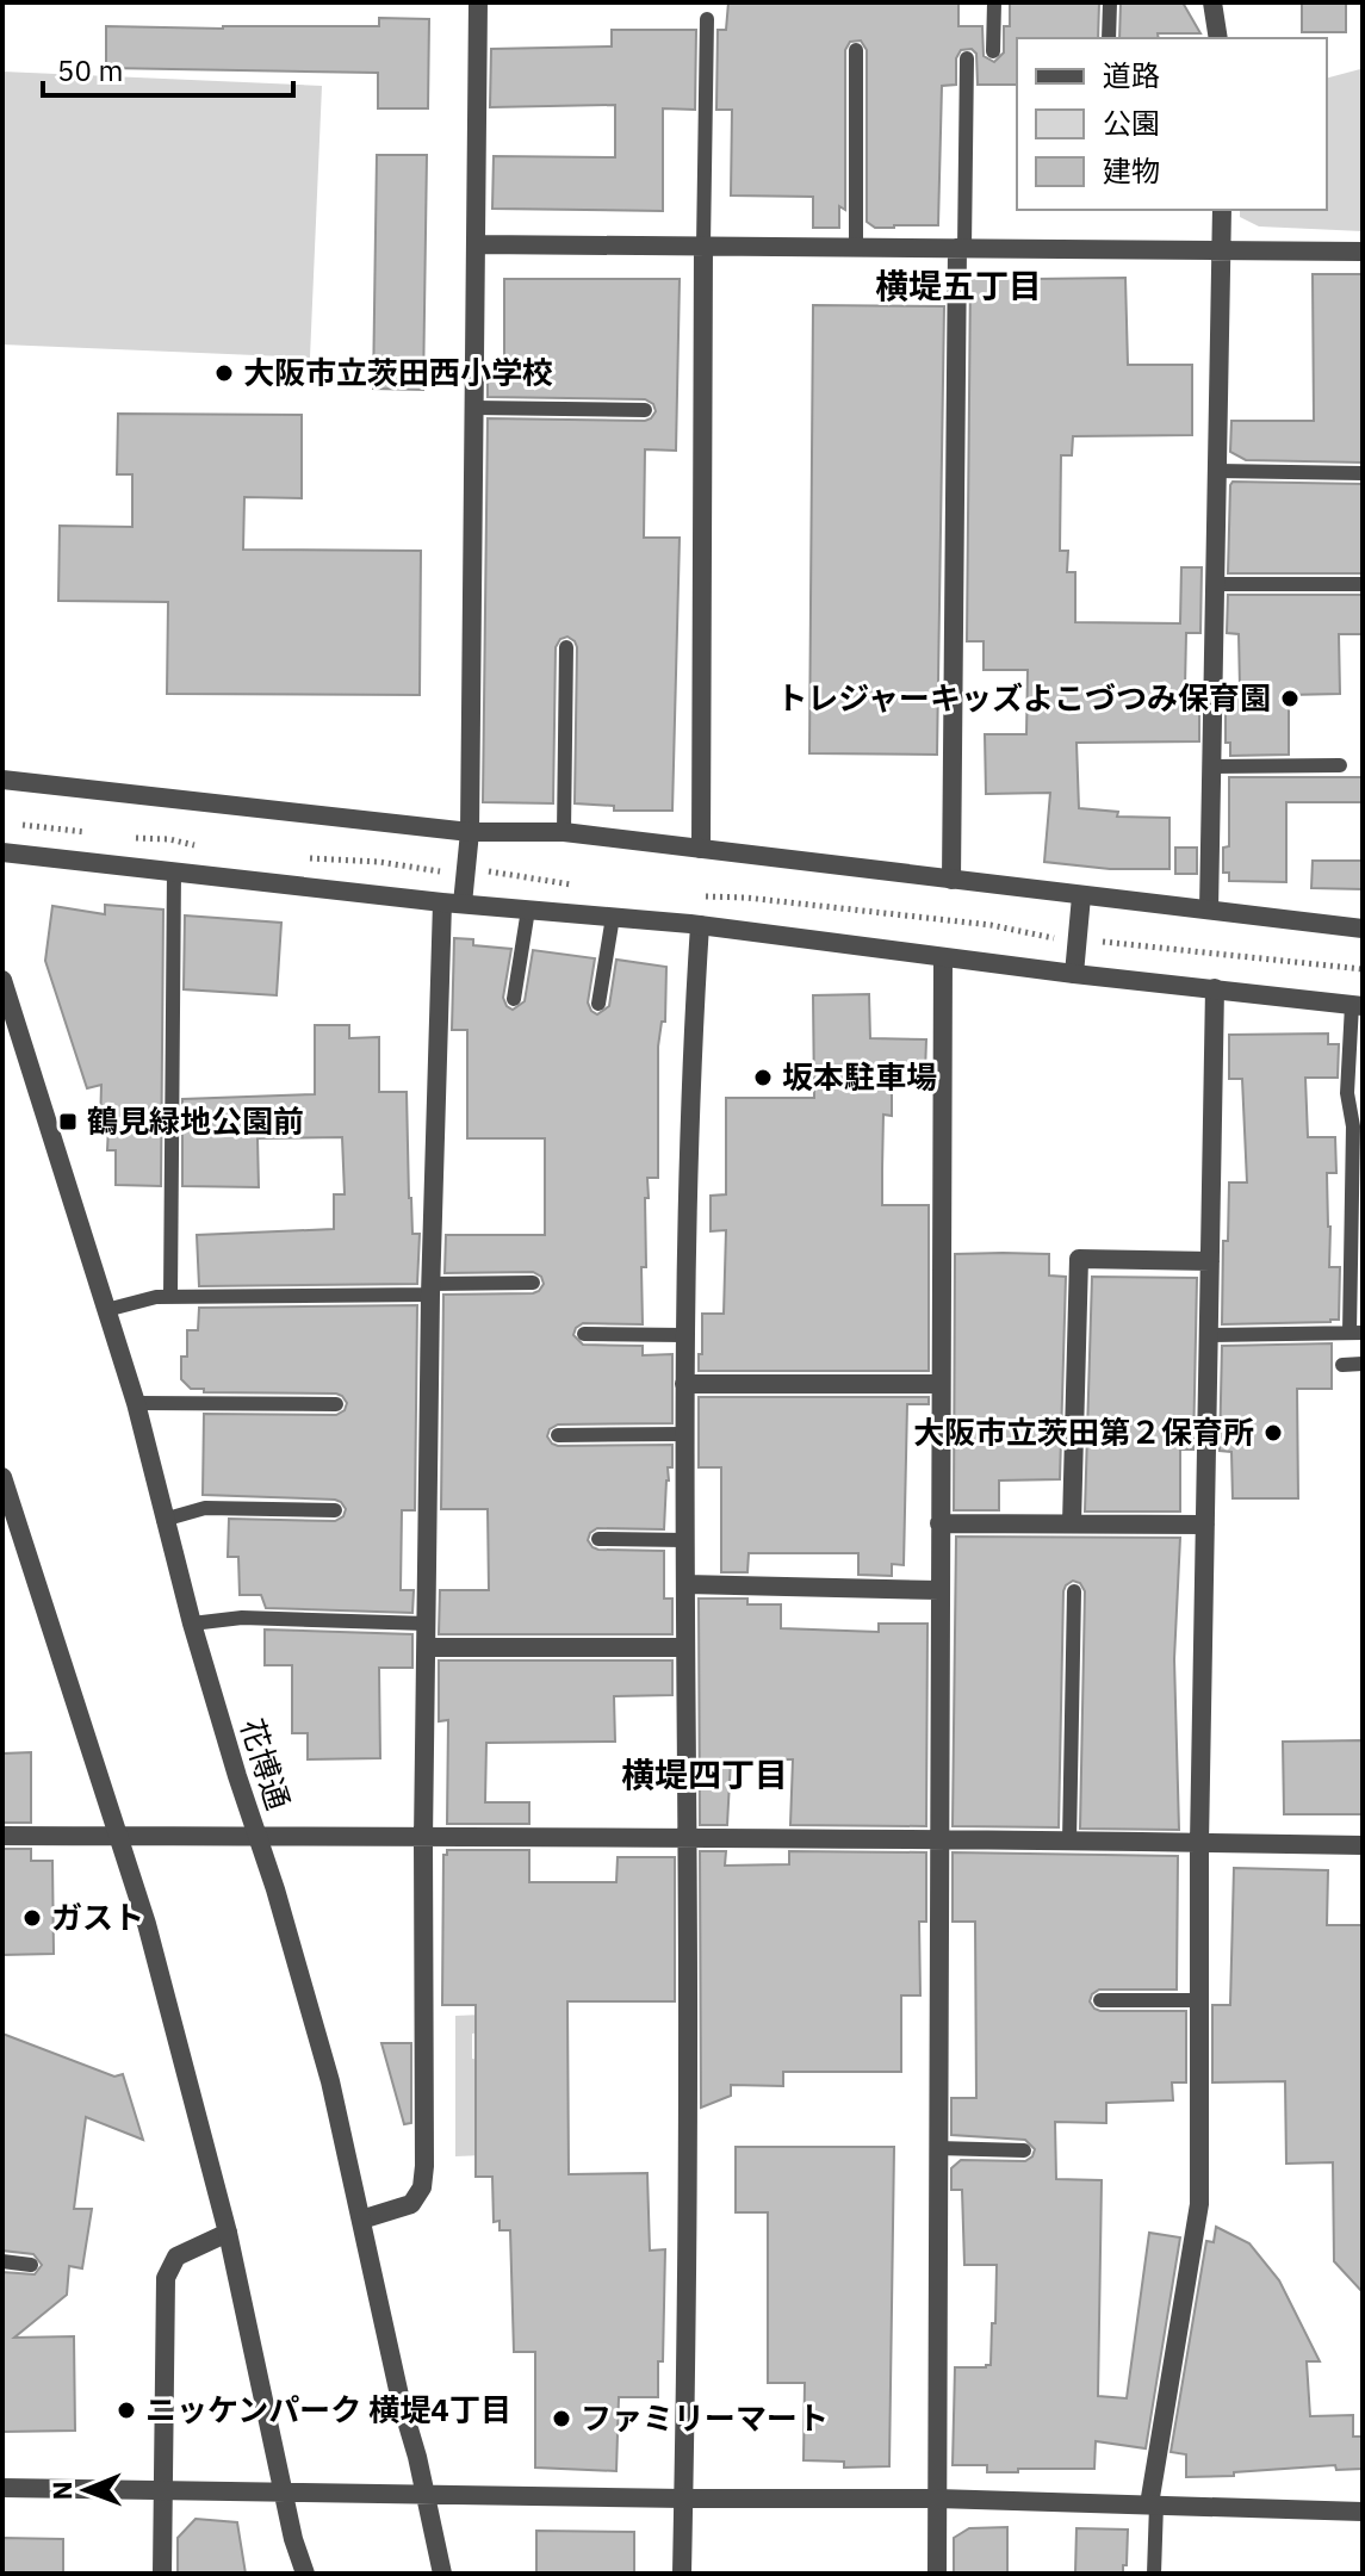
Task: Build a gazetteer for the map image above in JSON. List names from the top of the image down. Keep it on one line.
{"streets":{"street":["花博通"]},"districts":["横堤五丁目","横堤四丁目"],"places":{"other":["大阪市立茨田西小学校","トレジャーキッズよこづつみ保育園","坂本駐車場","大阪市立茨田第２保育所","ガスト","ニッケンパーク 横堤4丁目","ファミリーマート"],"transit":["鶴見緑地公園前"]},"legend":["道路","公園","建物"],"scale_bar":"50 m","north":"left"}
